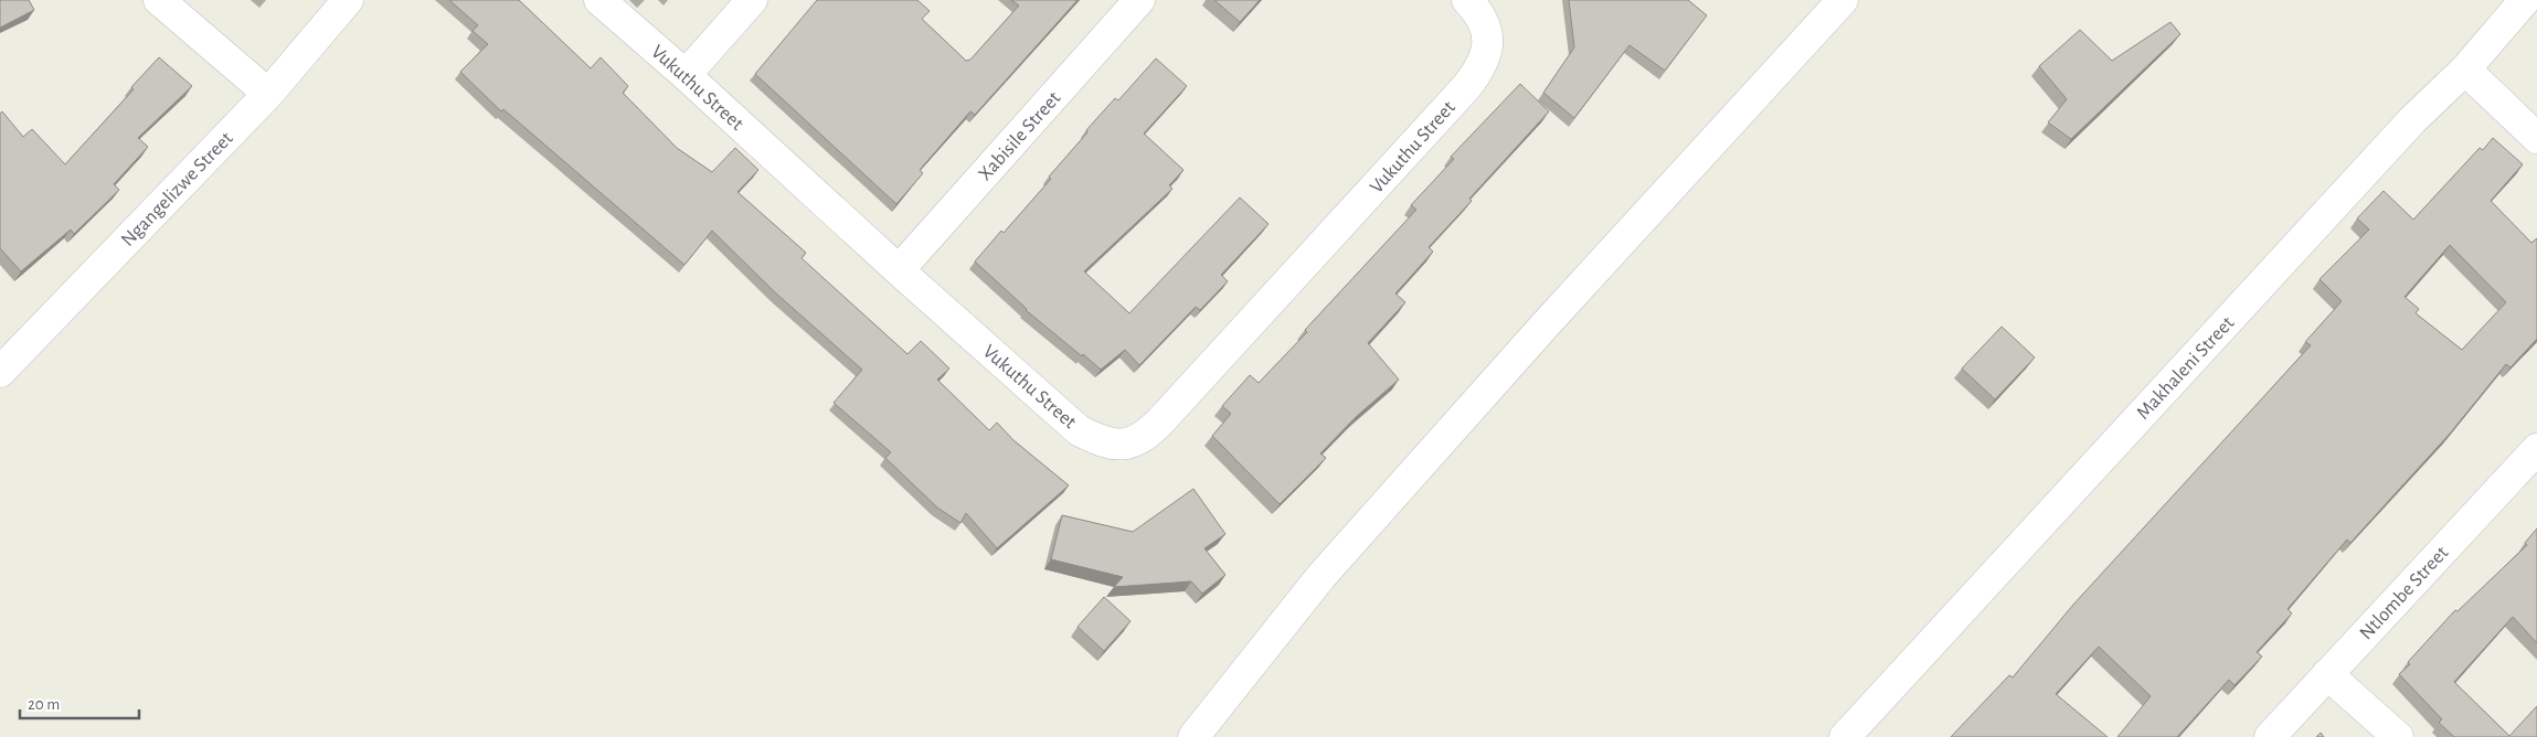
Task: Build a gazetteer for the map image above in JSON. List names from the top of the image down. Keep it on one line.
{"streets":{"street":["Vukuthu Street","Xabisile Street","Ngangelizwe Street","Makhaleni Street","Ntlombe Street"]},"crossings":[["Vukuthu Street","Xabisile Street"]],"scale_bar":"20 m"}
